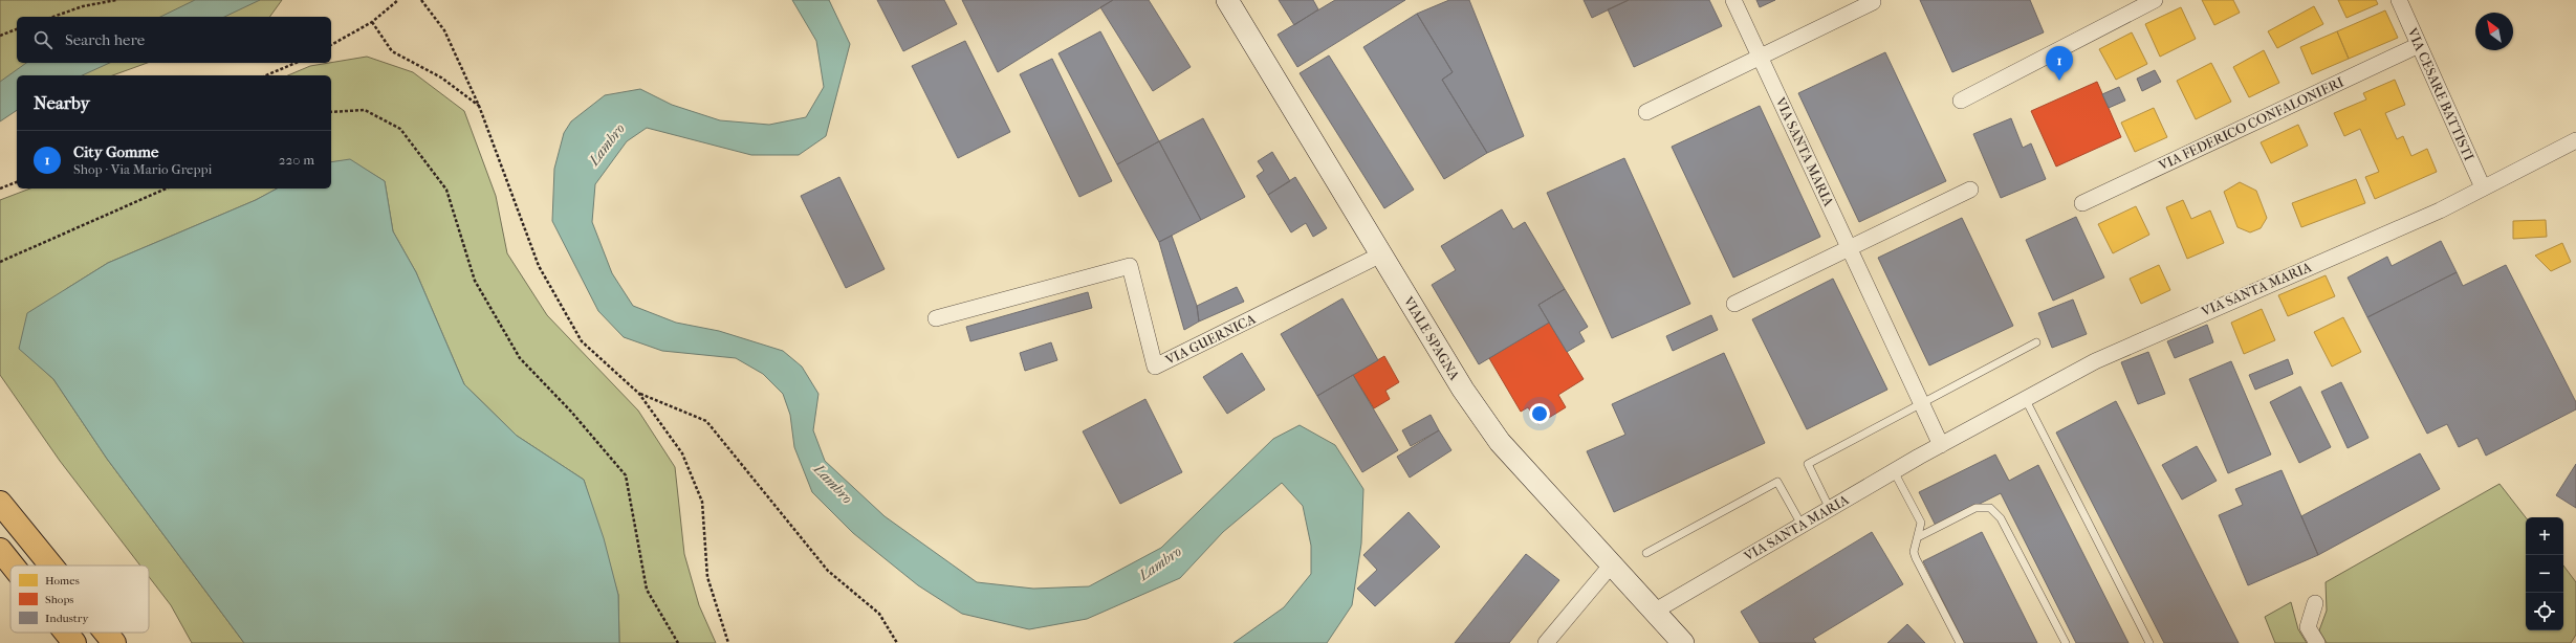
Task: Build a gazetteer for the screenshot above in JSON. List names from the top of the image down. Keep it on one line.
{"streets":{"street":["VIA CESARE BATTISTI","VIA FEDERICO CONFALONIERI","VIA SANTA MARIA","VIALE SPAGNA","VIA GUERNICA"]},"crossings":[["VIA CESARE BATTISTI","VIA FEDERICO CONFALONIERI"],["VIA CESARE BATTISTI","VIA SANTA MARIA"],["VIA SANTA MARIA","VIALE SPAGNA"],["VIALE SPAGNA","VIA GUERNICA"]],"water":["Lambro"],"legend":["Homes","Shops","Industry"],"north":"top left","page":{"search":"Search here","pins":"1","heading":"Nearby","list":[{"mark":"1","name":"City Gomme","note":"Shop · Via Mario Greppi","value":"220 m"}],"map_buttons":["+","−"]}}
